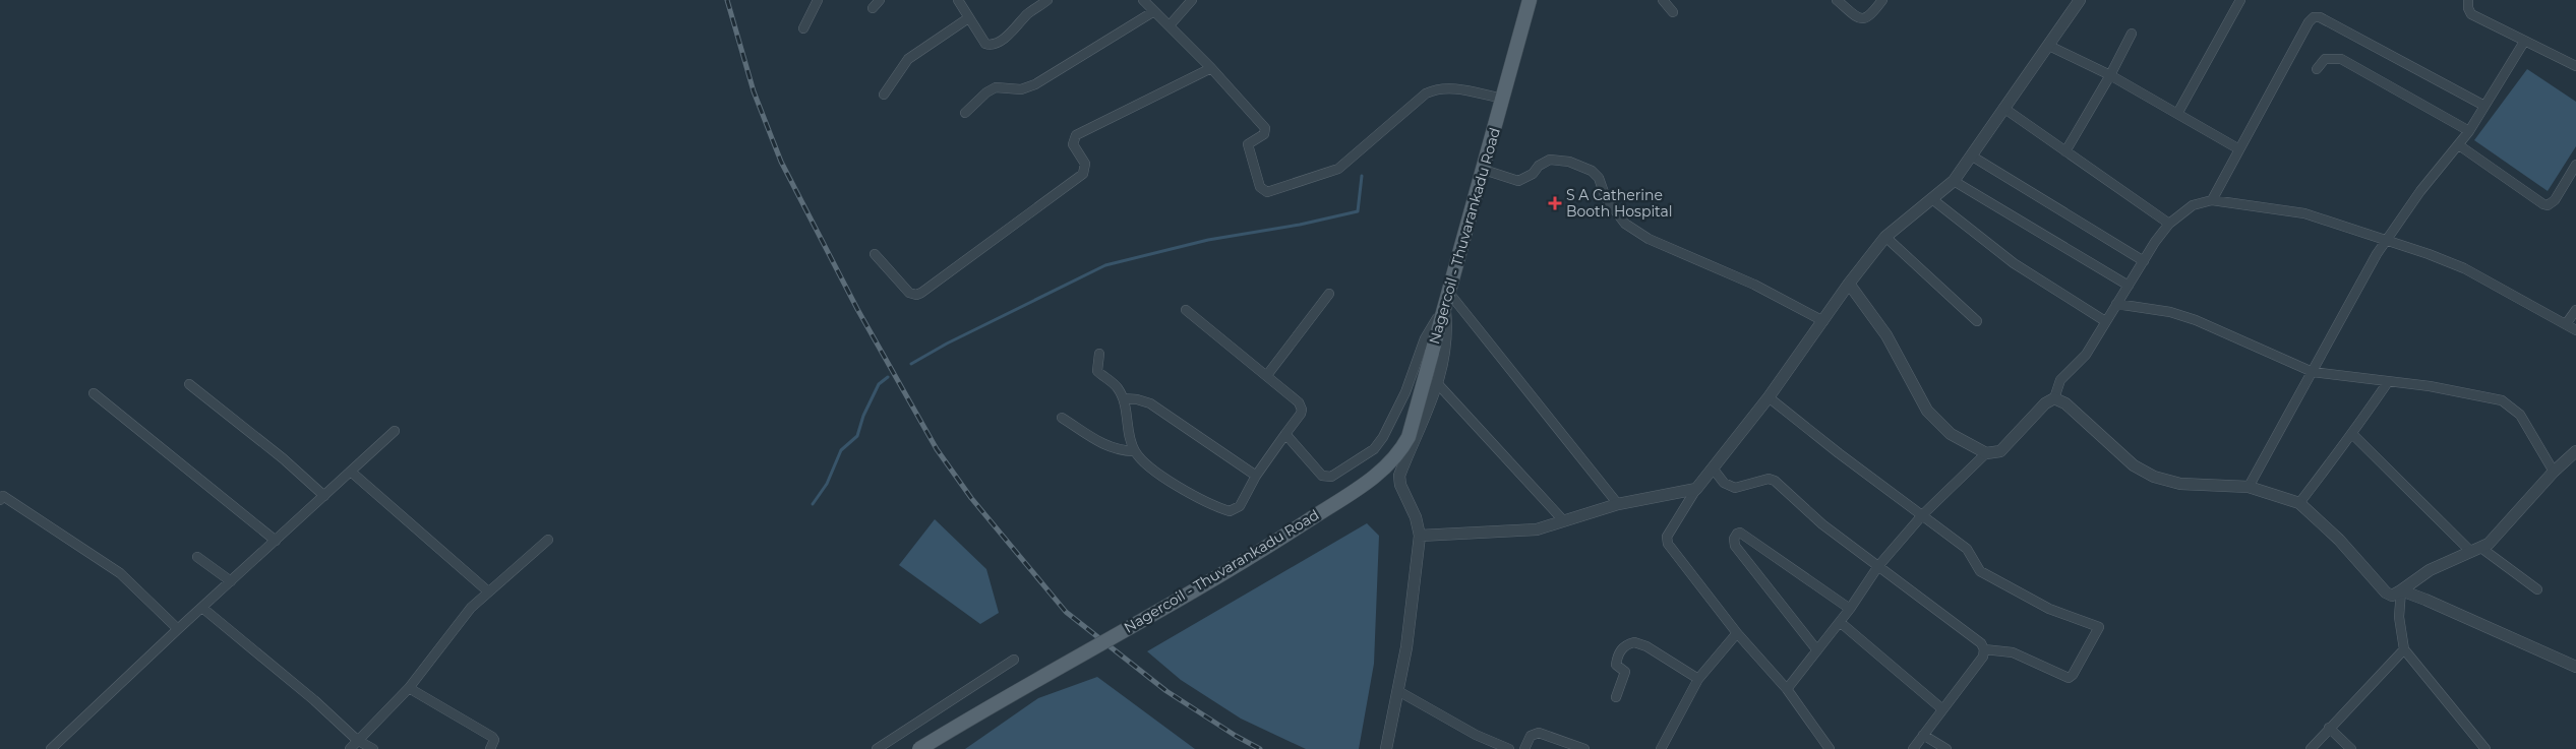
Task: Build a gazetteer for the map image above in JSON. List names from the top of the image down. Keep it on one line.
{"streets":{"main road":["Nagercoil - Thuvarankadu Road"]},"places":{"health":["S A Catherine Booth Hospital"]}}
